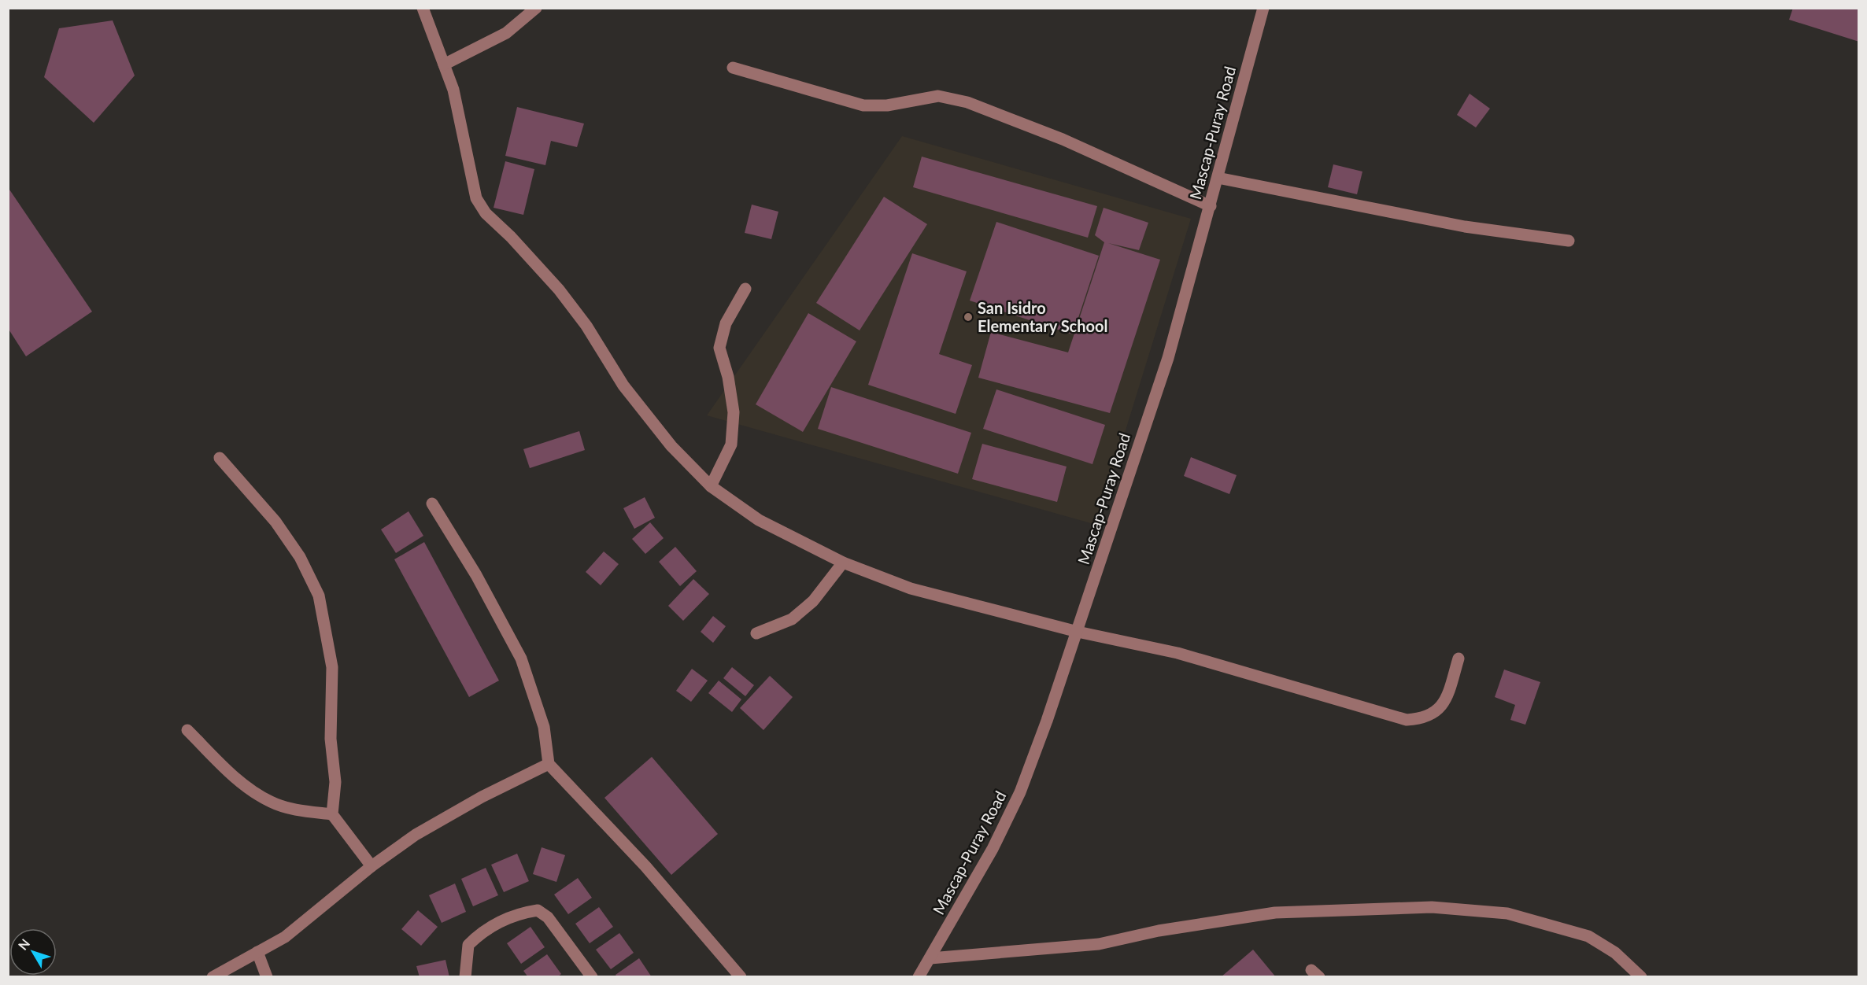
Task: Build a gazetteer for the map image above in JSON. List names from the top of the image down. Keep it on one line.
{"streets":{"street":["Mascap-Puray Road"]},"places":["San Isidro Elementary School"],"north":"top left"}
